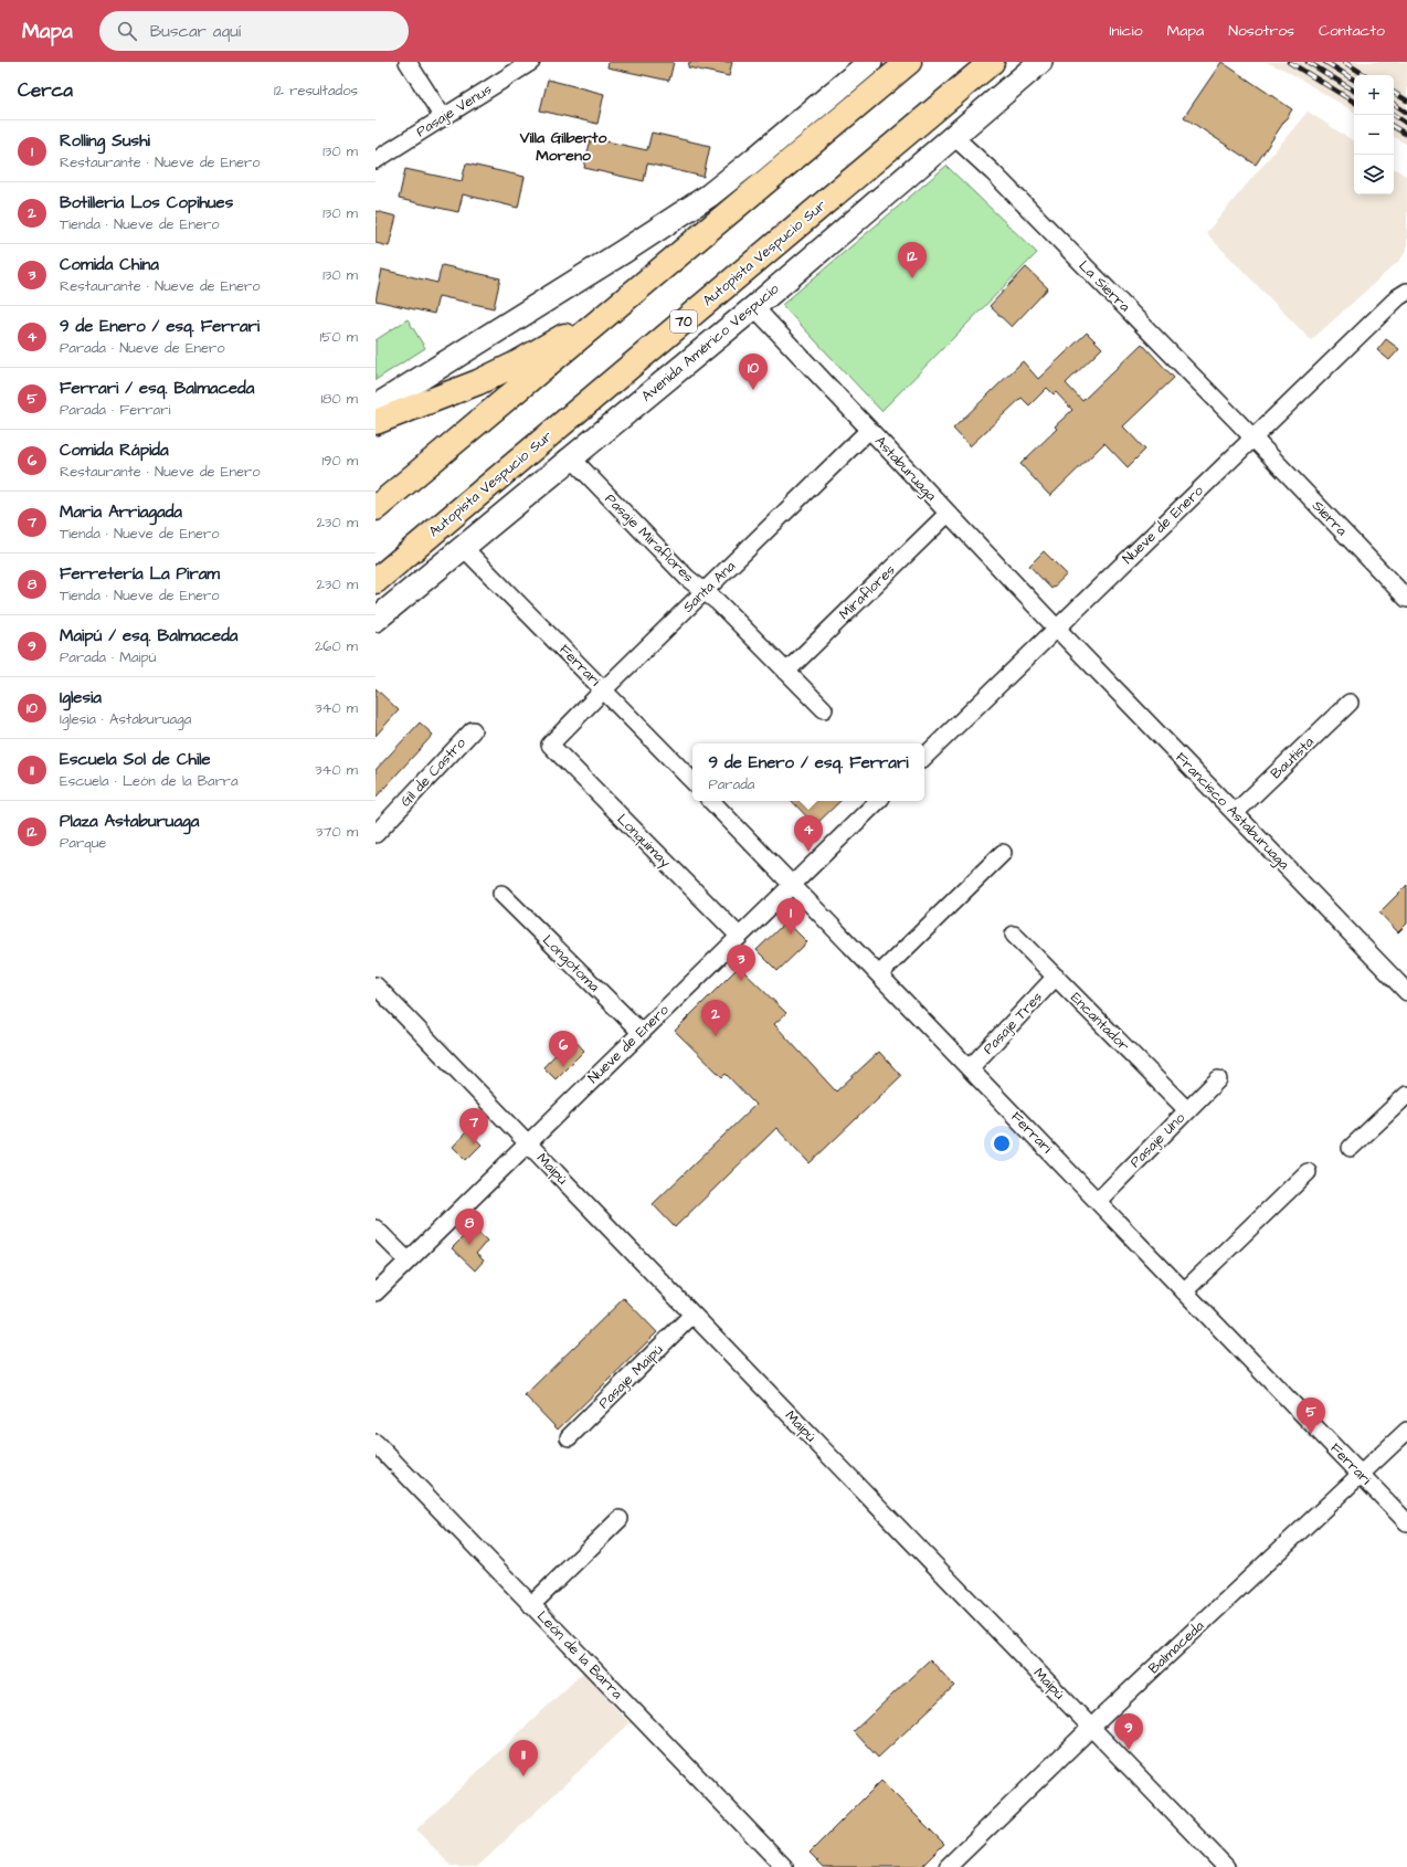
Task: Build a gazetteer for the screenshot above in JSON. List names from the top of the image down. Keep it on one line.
{"streets":{"highway":["Autopista Vespucio Sur","70"],"main road":["Avenida Américo Vespucio"],"street":["Pasaje Venus","La Sierra","Astaburuaga","Sierra","Nueve de Enero","Pasaje Miraflores","Santa Ana","Miraflores","Ferrari","Bautista","Gil de Castro","Francisco Astaburuaga","Lonquimay","Longotoma","Encantador","Pasaje Tres","Pasaje Uno","Maipú","Pasaje Maipú","Balmaceda","León de la Barra"]},"crossings":[["La Sierra","Avenida Américo Vespucio"],["La Sierra","Sierra"],["La Sierra","Nueve de Enero"],["Avenida Américo Vespucio","Astaburuaga"],["Avenida Américo Vespucio","Pasaje Miraflores"],["Avenida Américo Vespucio","Ferrari"],["Astaburuaga","Nueve de Enero"],["Astaburuaga","Santa Ana"],["Astaburuaga","Miraflores"],["Astaburuaga","Francisco Astaburuaga"],["Sierra","Nueve de Enero"],["Nueve de Enero","Ferrari"],["Nueve de Enero","Francisco Astaburuaga"],["Nueve de Enero","Lonquimay"],["Nueve de Enero","Longotoma"],["Nueve de Enero","Maipú"],["Pasaje Miraflores","Santa Ana"],["Pasaje Miraflores","Miraflores"],["Santa Ana","Ferrari"],["Santa Ana","Lonquimay"],["Ferrari","Pasaje Tres"],["Ferrari","Pasaje Uno"],["Ferrari","Balmaceda"],["Bautista","Francisco Astaburuaga"],["Encantador","Pasaje Tres"],["Encantador","Pasaje Uno"],["Maipú","Pasaje Maipú"],["Maipú","Balmaceda"]],"districts":["Villa Gilberto Moreno"],"page":{"header":"Mapa","search":"Buscar aquí","nav":["Inicio","Mapa","Nosotros","Contacto"],"heading":["Cerca","12 resultados"],"map_buttons":["+","−"],"list":[{"mark":"1","name":"Rolling Sushi","note":"Restaurante · Nueve de Enero","value":"130 m"},{"mark":"2","name":"Botilleria Los Copihues","note":"Tienda · Nueve de Enero","value":"130 m"},{"mark":"3","name":"Comida China","note":"Restaurante · Nueve de Enero","value":"130 m"},{"mark":"4","name":"9 de Enero / esq. Ferrari","note":"Parada · Nueve de Enero","value":"150 m"},{"mark":"5","name":"Ferrari / esq. Balmaceda","note":"Parada · Ferrari","value":"180 m"},{"mark":"6","name":"Comida Rápida","note":"Restaurante · Nueve de Enero","value":"190 m"},{"mark":"7","name":"Maria Arriagada","note":"Tienda · Nueve de Enero","value":"230 m"},{"mark":"8","name":"Ferretería La Piram","note":"Tienda · Nueve de Enero","value":"230 m"},{"mark":"9","name":"Maipú / esq. Balmaceda","note":"Parada · Maipú","value":"260 m"},{"mark":"10","name":"Iglesia","note":"Iglesia · Astaburuaga","value":"340 m"},{"mark":"11","name":"Escuela Sol de Chile","note":"Escuela · León de la Barra","value":"340 m"},{"mark":"12","name":"Plaza Astaburuaga","note":"Parque","value":"370 m"}],"pins":["12","10","4","1","3","2","6","7","8","5","9","11"],"popup":["9 de Enero / esq. Ferrari","Parada"]}}
